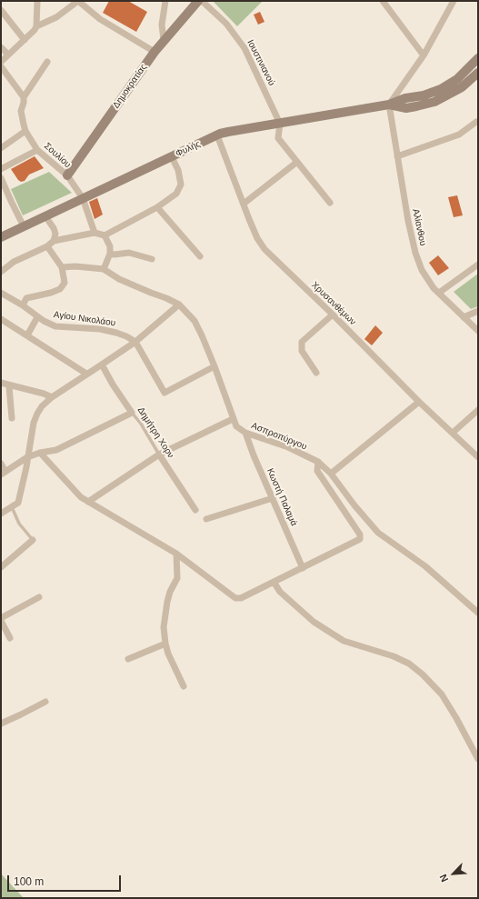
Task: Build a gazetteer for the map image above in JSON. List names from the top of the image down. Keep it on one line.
{"streets":{"main road":["Δημοκρατίας","Φυλής"],"street":["Ιουστινιανού","Σουλίου","Αλίανθου","Χρυσανθέμων","Αγίου Νικολάου","Δημήτρη Χορν","Ασπροπύργου","Κωστή Παλαμά"]},"crossings":[["Ιουστινιανού","Φυλής"],["Δημοκρατίας","Σουλίου"],["Φυλής","Σουλίου"],["Φυλής","Αλίανθου"],["Φυλής","Χρυσανθέμων"],["Ασπροπύργου","Κωστή Παλαμά"]],"scale_bar":"100 m","north":"bottom left"}
